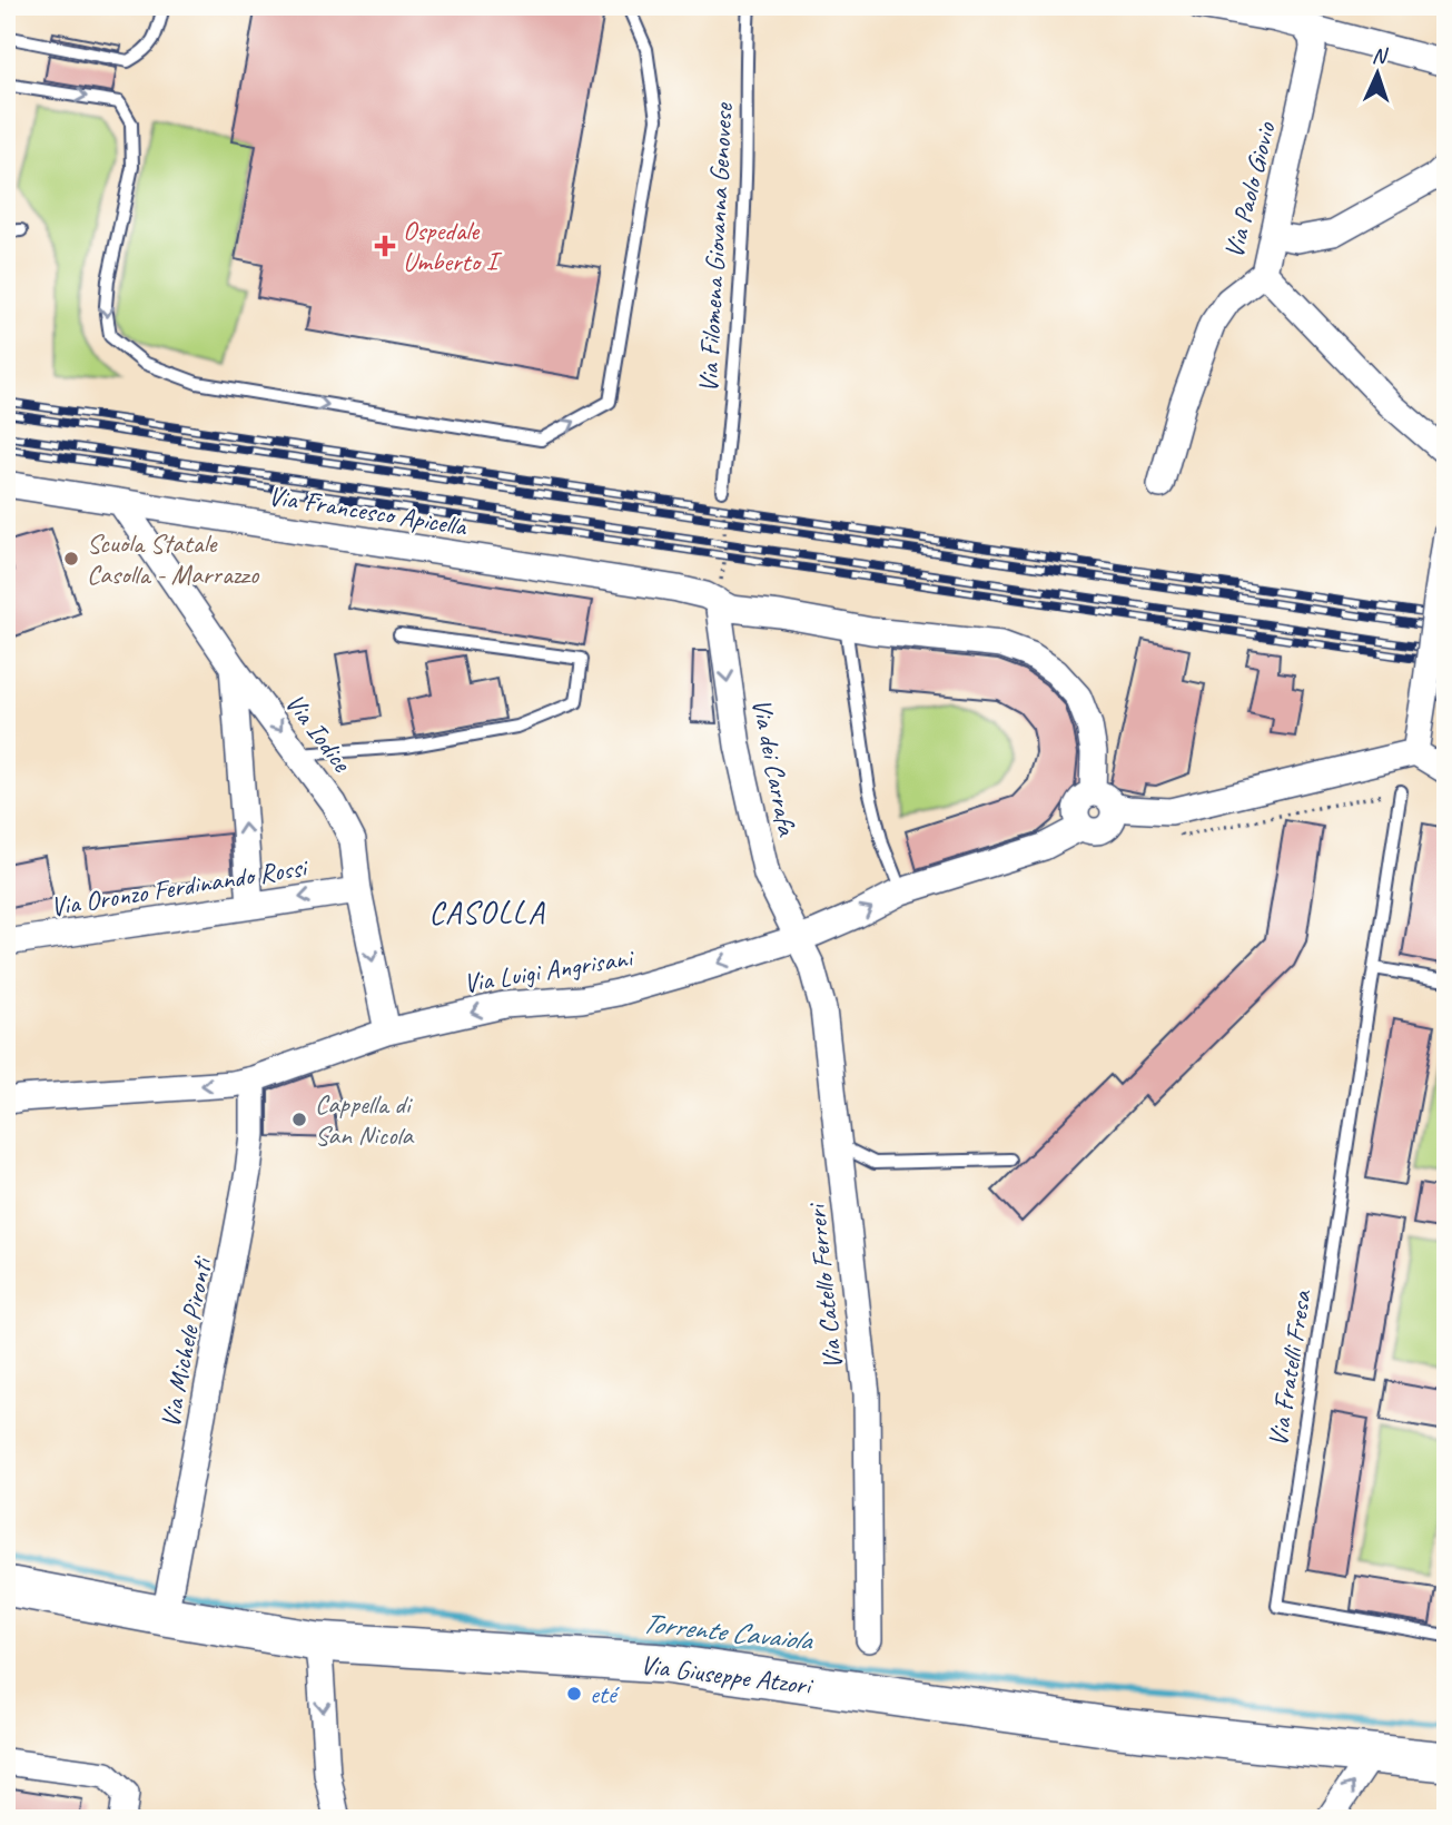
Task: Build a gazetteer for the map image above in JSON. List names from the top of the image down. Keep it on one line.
{"streets":{"main road":["Via Giuseppe Atzori"],"street":["Via Paolo Giovio","Via Francesco Apicella","Via Iodice","Via dei Carrafa","Via Oronzo Ferdinando Rossi","Via Luigi Angrisani","Via Catello Ferreri","Via Michele Pironti"],"lane":["Via Filomena Giovanna Genovese","Via Fratelli Fresa"]},"crossings":[["Via Francesco Apicella","Via Iodice"],["Via Francesco Apicella","Via dei Carrafa"],["Via Francesco Apicella","Via Luigi Angrisani"],["Via Iodice","Via Oronzo Ferdinando Rossi"],["Via Iodice","Via Luigi Angrisani"],["Via dei Carrafa","Via Luigi Angrisani"],["Via dei Carrafa","Via Catello Ferreri"],["Via Luigi Angrisani","Via Catello Ferreri"],["Via Luigi Angrisani","Via Michele Pironti"],["Via Michele Pironti","Via Giuseppe Atzori"]],"one_way":["Via dei Carrafa"],"districts":["CASOLLA"],"water":["Torrente Cavaiola"],"places":{"health":["Ospedale Umberto I"],"other":["Scuola Statale Casolla - Marrazzo","Cappella di San Nicola","eté"]},"north":"top"}
